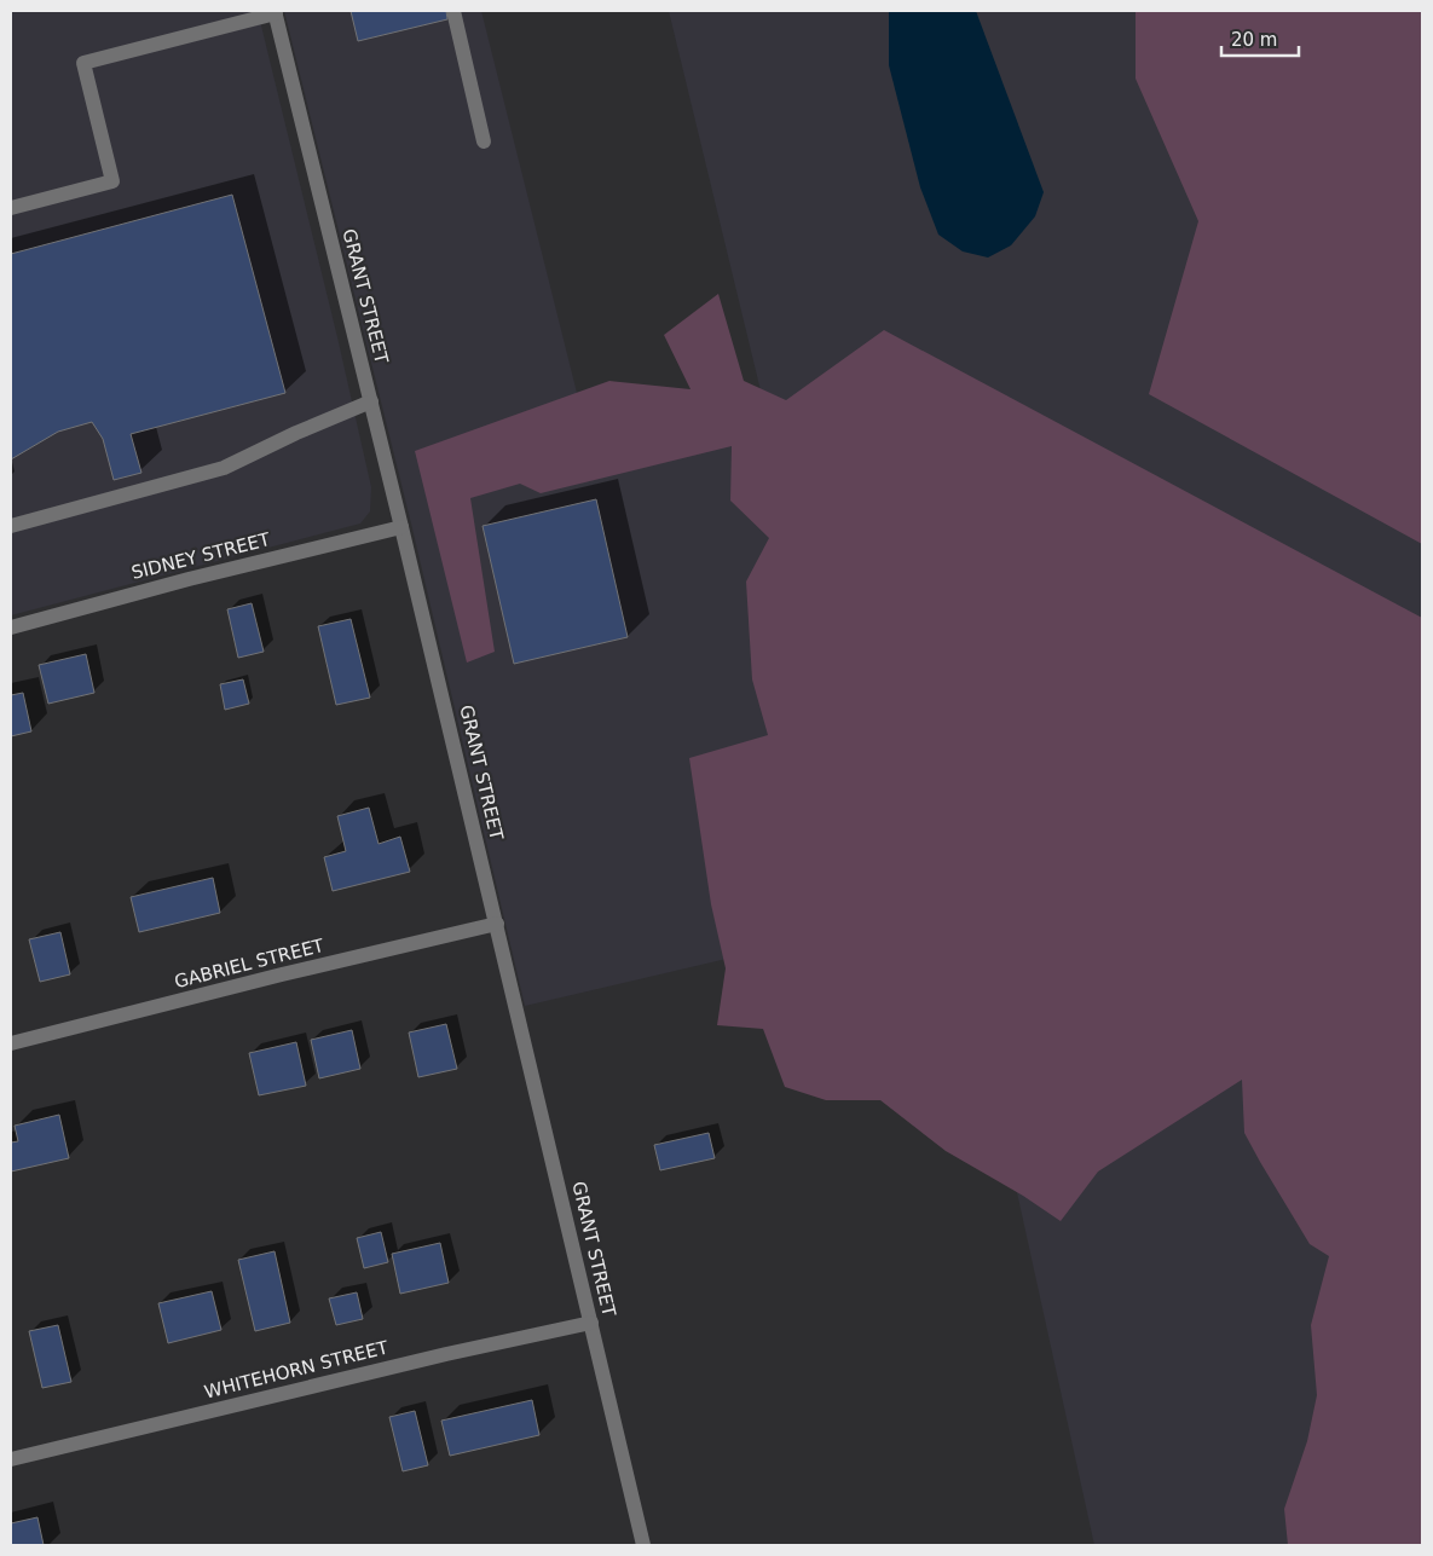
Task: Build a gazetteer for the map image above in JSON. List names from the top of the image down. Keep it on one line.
{"streets":{"street":["GRANT STREET","SIDNEY STREET","GABRIEL STREET","WHITEHORN STREET"]},"crossings":[["GRANT STREET","SIDNEY STREET"],["GRANT STREET","GABRIEL STREET"],["GRANT STREET","WHITEHORN STREET"]],"scale_bar":"20 m"}
